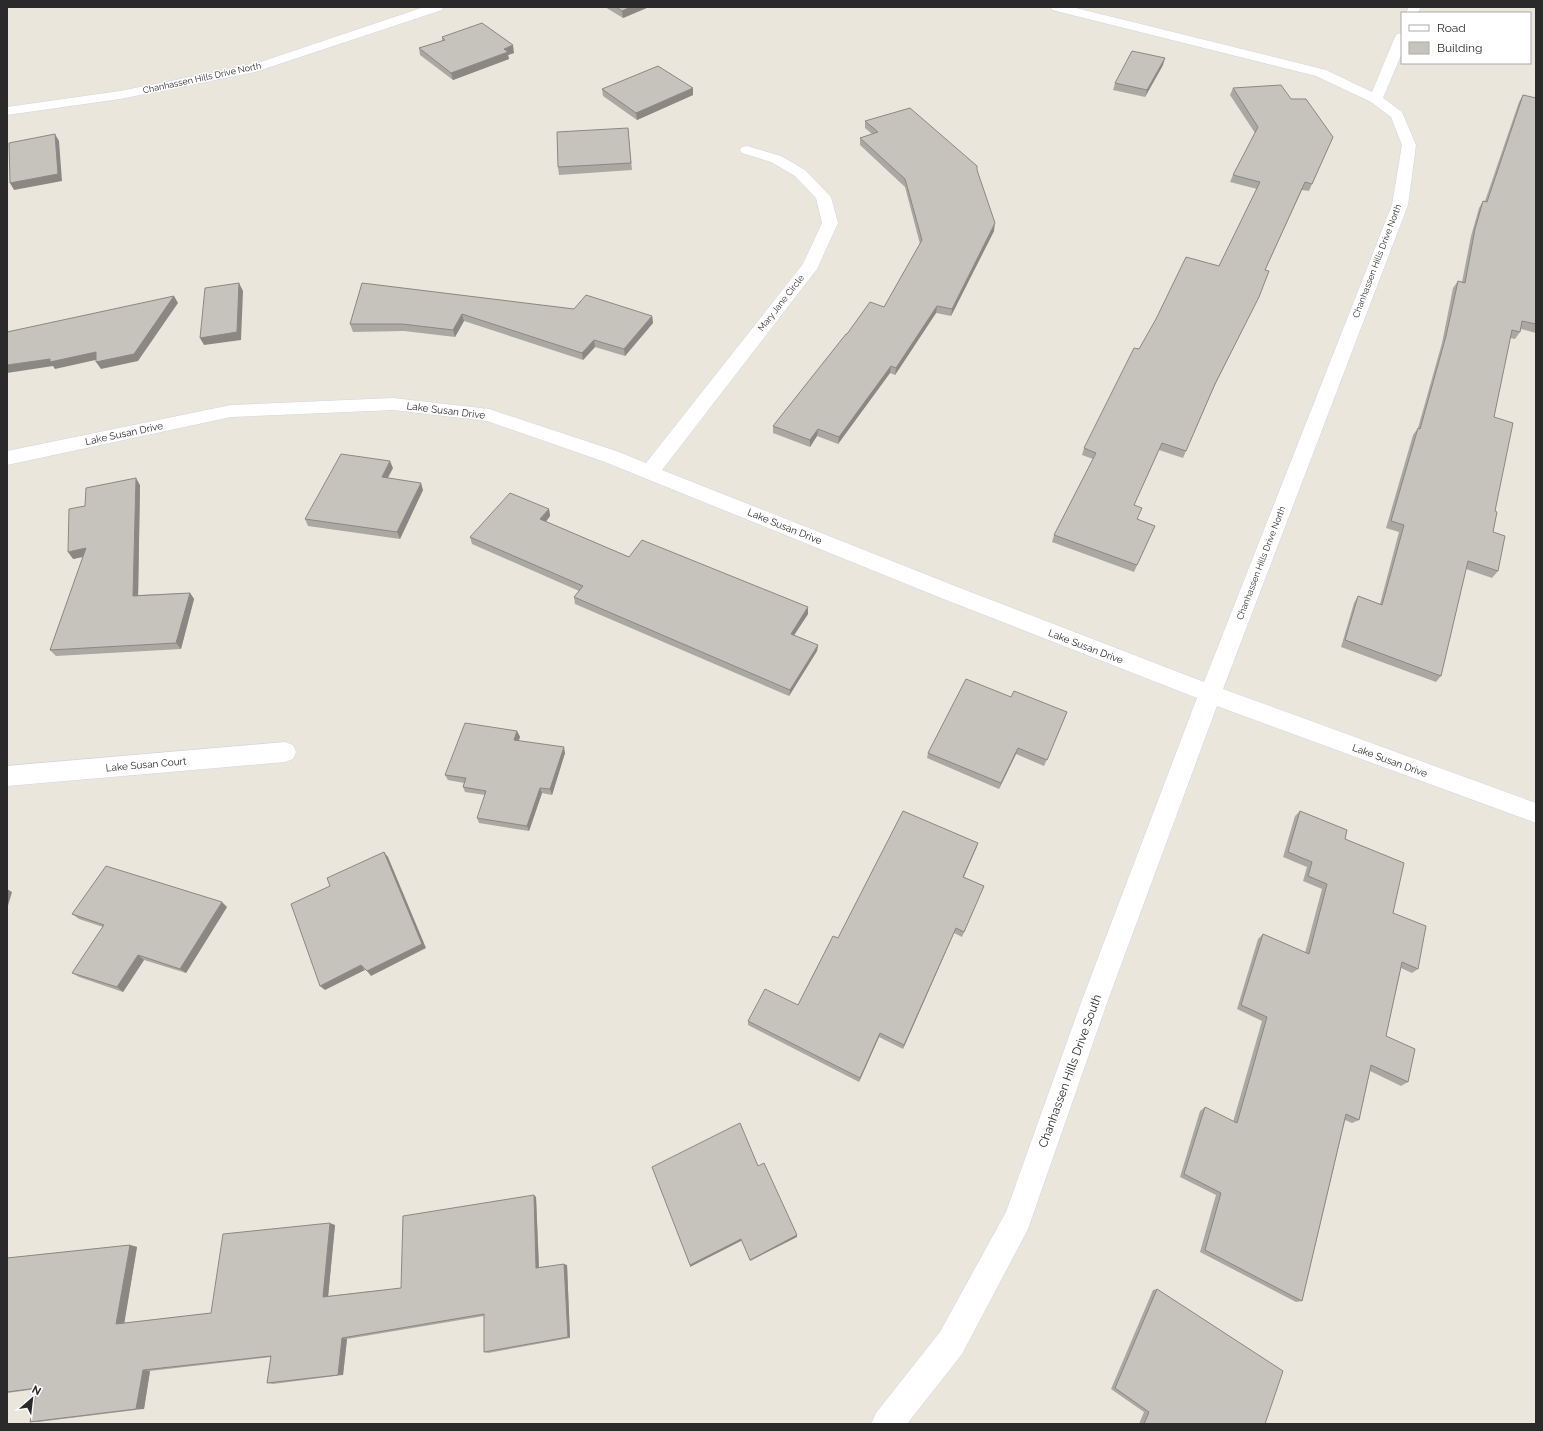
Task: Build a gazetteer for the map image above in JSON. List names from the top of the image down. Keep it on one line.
{"streets":{"street":["Chanhassen Hills Drive North","Mary Jane Circle","Lake Susan Drive","Lake Susan Court","Chanhassen Hills Drive South"]},"crossings":[["Chanhassen Hills Drive North","Lake Susan Drive"],["Chanhassen Hills Drive North","Chanhassen Hills Drive South"],["Mary Jane Circle","Lake Susan Drive"],["Lake Susan Drive","Chanhassen Hills Drive South"]],"legend":["Road","Building"],"north":"top right"}
